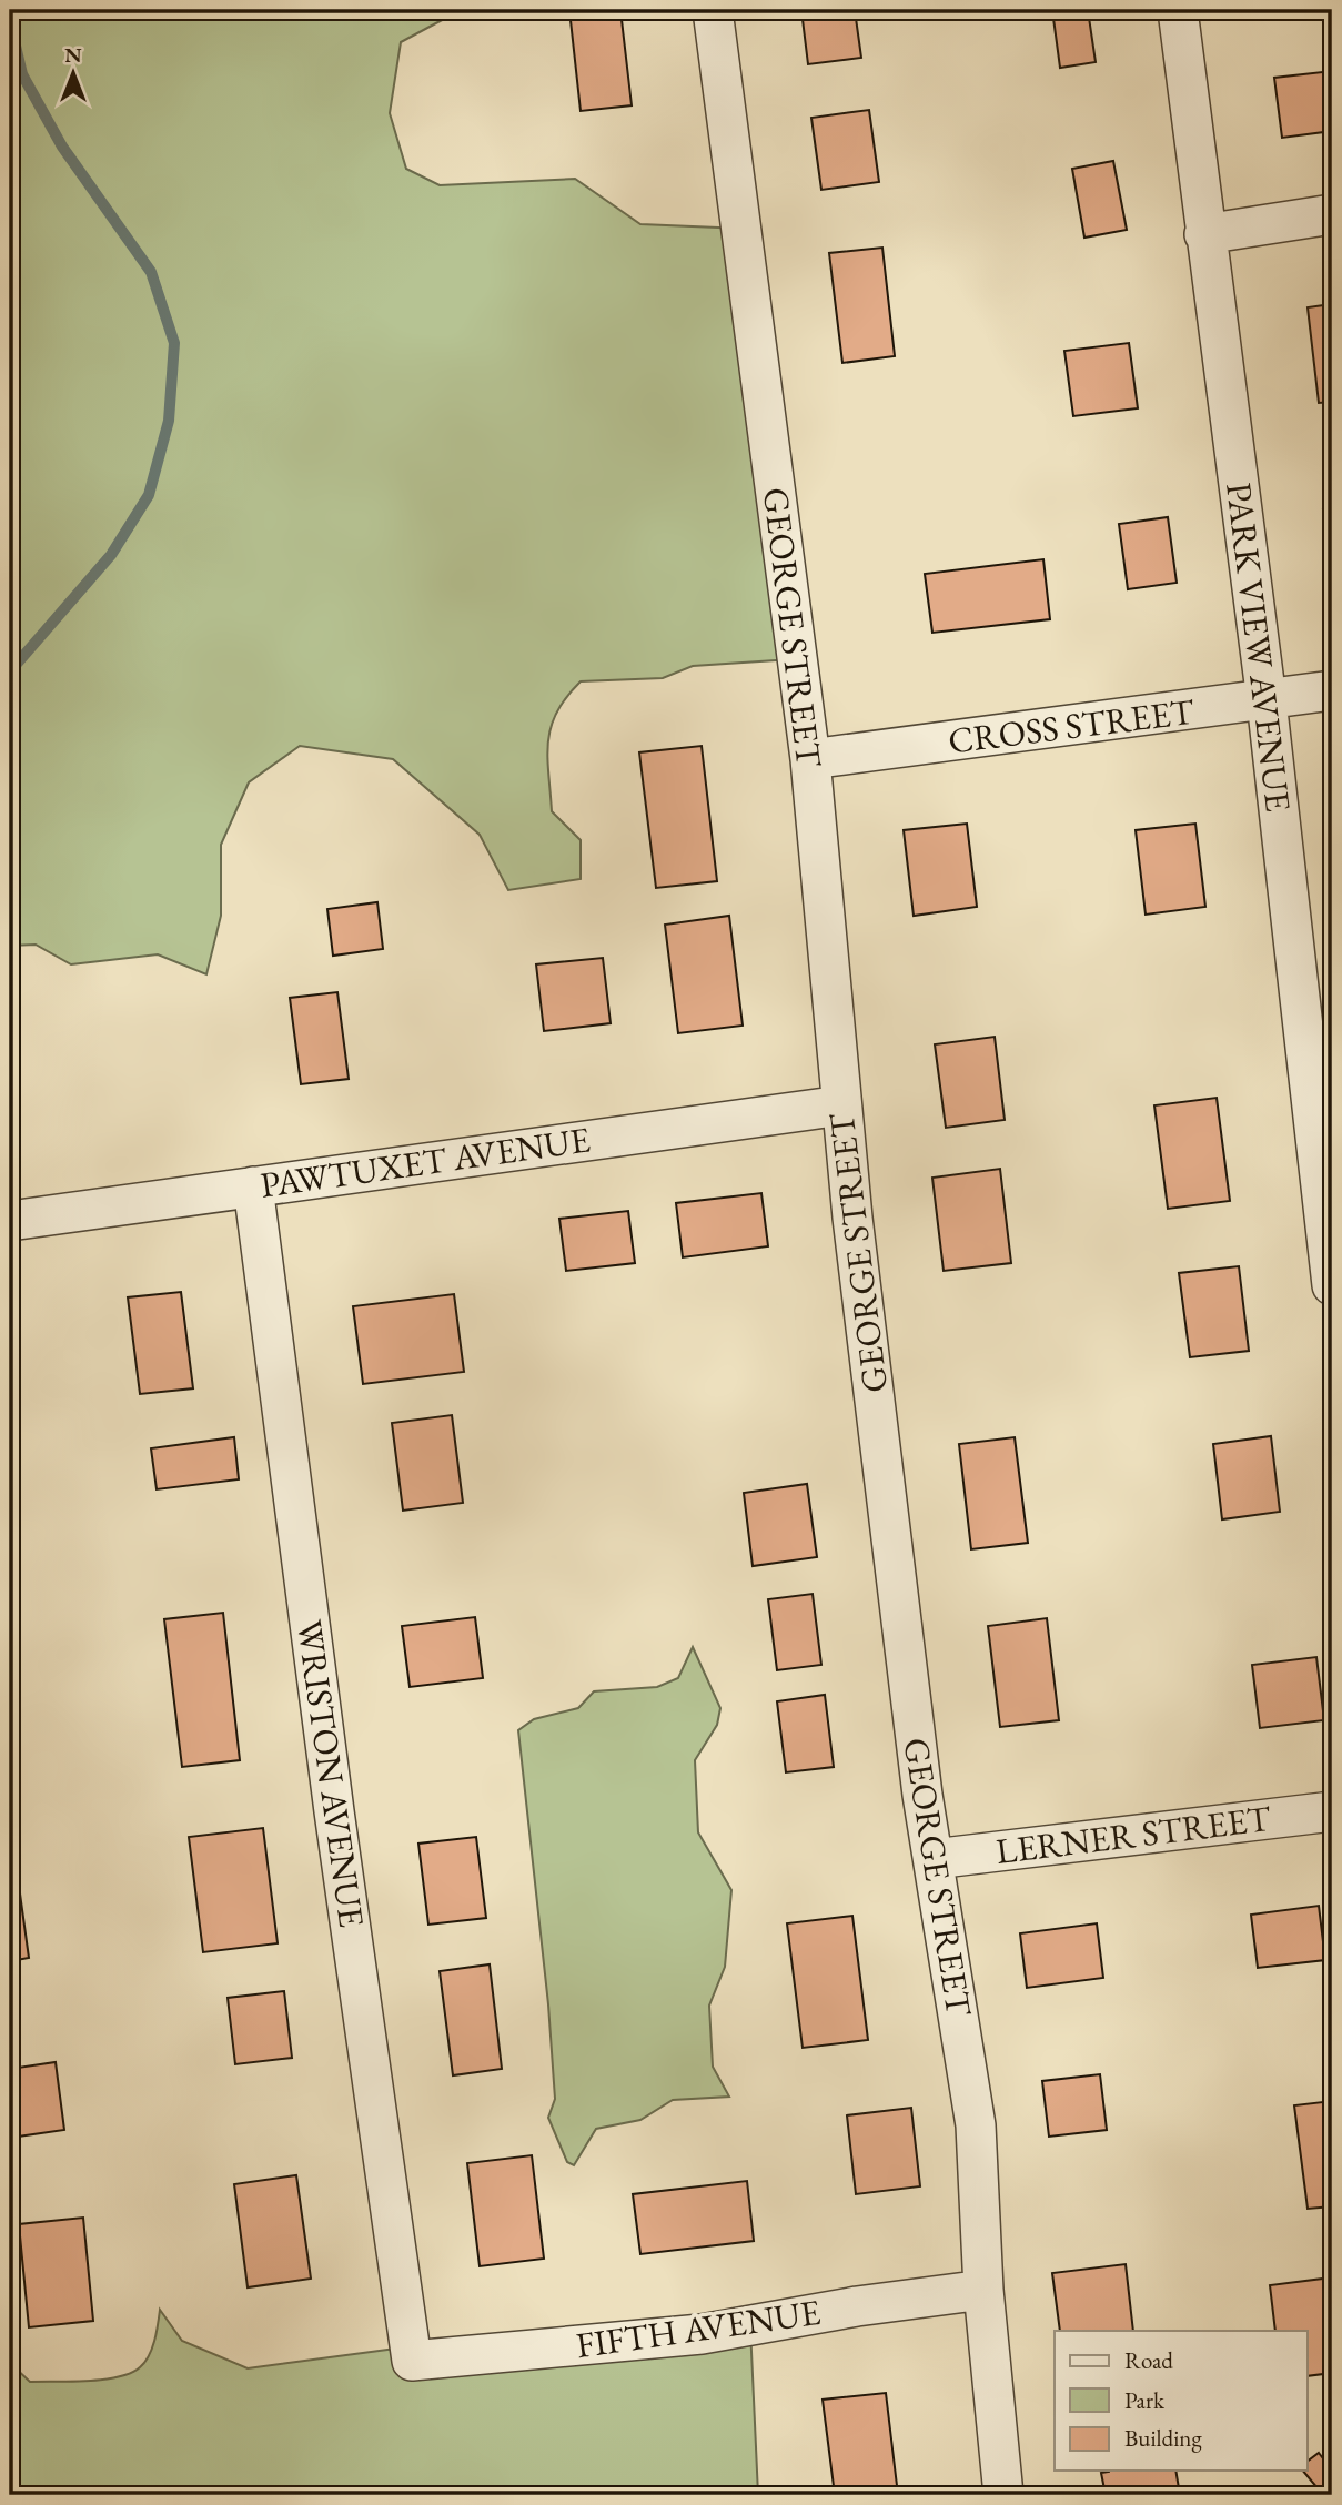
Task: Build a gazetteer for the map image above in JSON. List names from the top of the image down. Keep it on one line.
{"streets":{"street":["GEORGE STREET","PARK VIEW AVENUE","CROSS STREET","PAWTUXET AVENUE","WRISTON AVENUE","LERNER STREET","FIFTH AVENUE"]},"crossings":[["GEORGE STREET","CROSS STREET"],["GEORGE STREET","PAWTUXET AVENUE"],["GEORGE STREET","LERNER STREET"],["GEORGE STREET","FIFTH AVENUE"],["PARK VIEW AVENUE","CROSS STREET"],["PAWTUXET AVENUE","WRISTON AVENUE"],["WRISTON AVENUE","FIFTH AVENUE"]],"legend":["Road","Park","Building"],"north":"top"}
